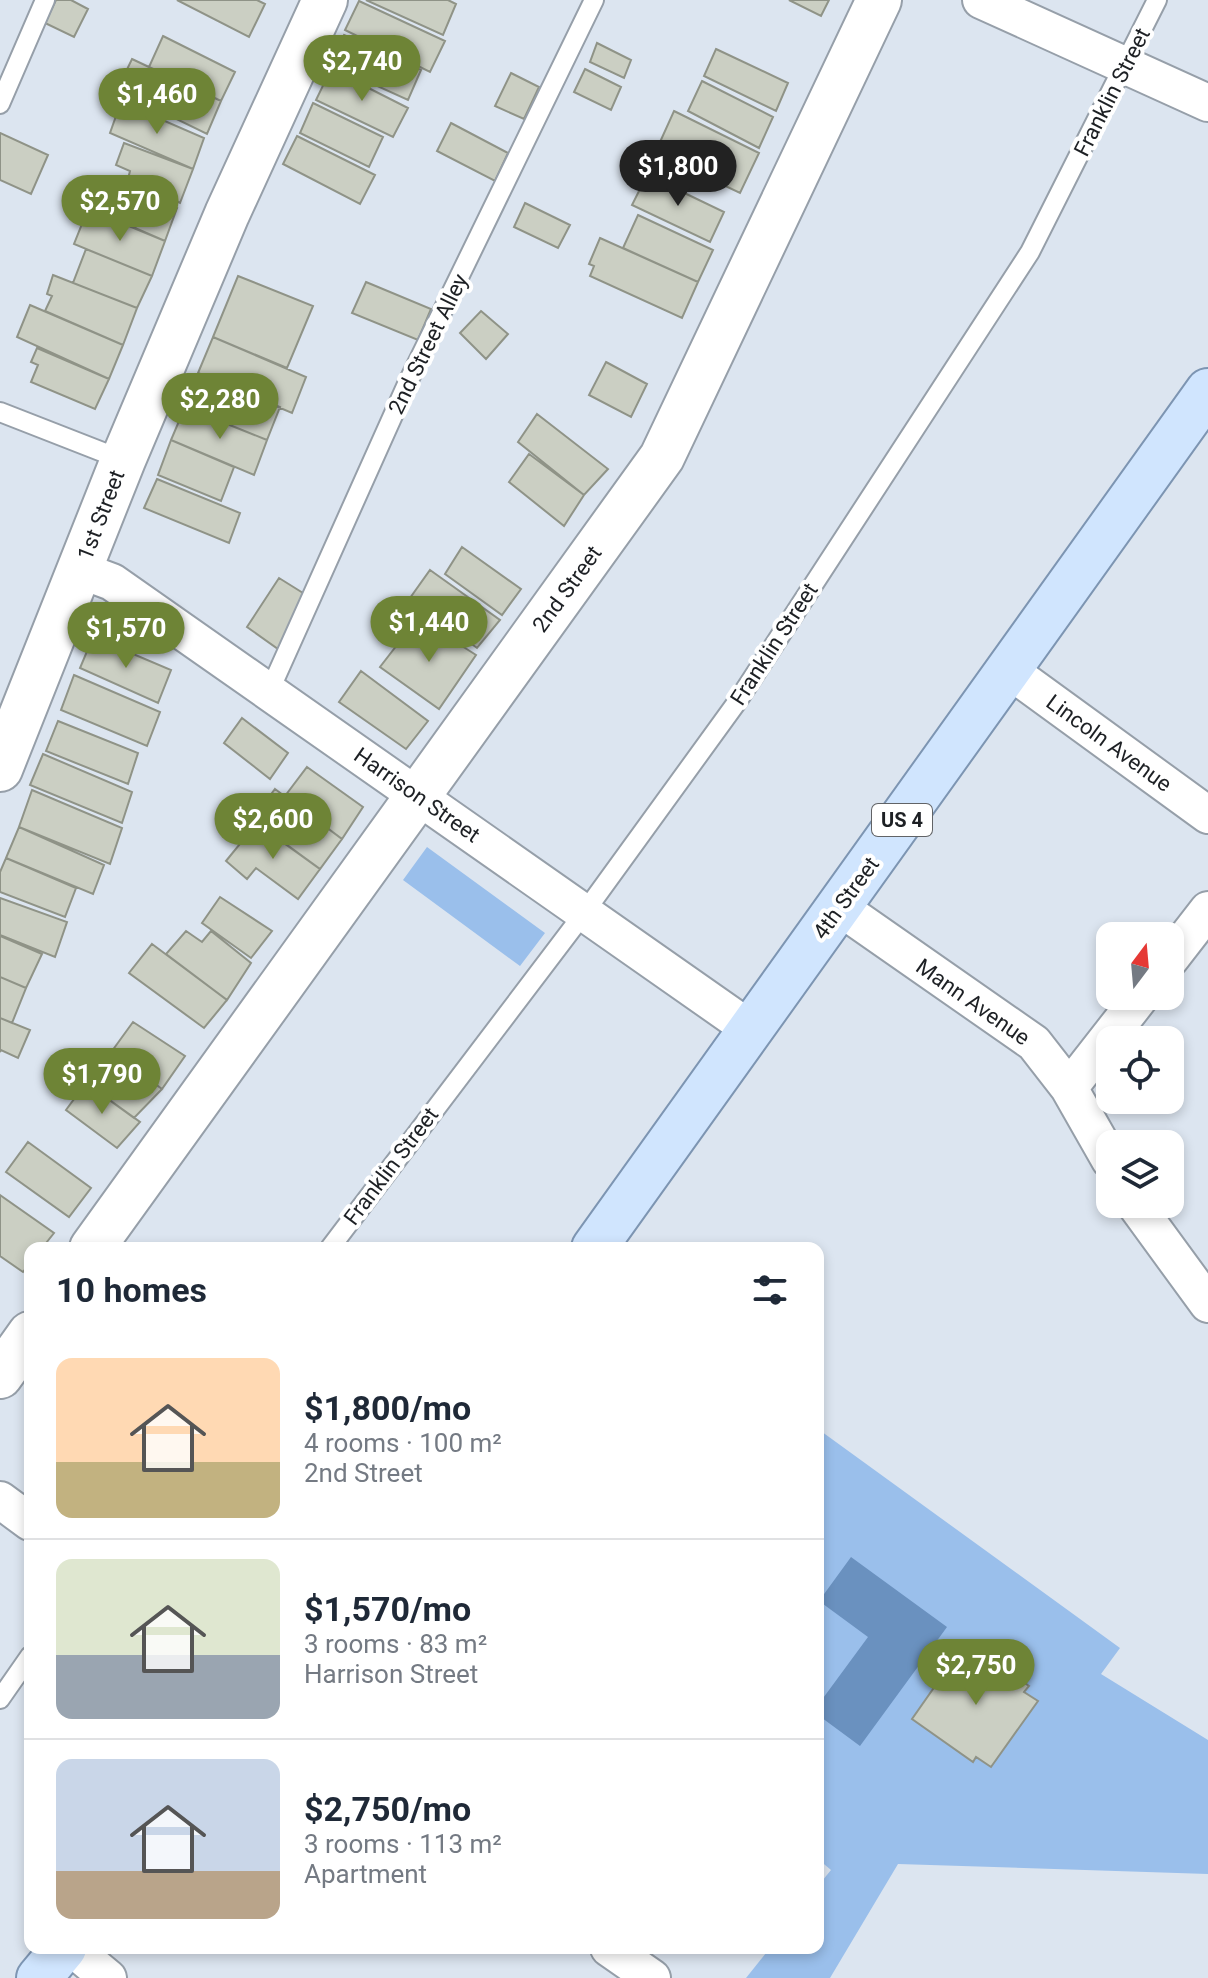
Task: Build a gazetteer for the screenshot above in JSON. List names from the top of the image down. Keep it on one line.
{"streets":{"main road":["US 4","4th Street"],"street":["1st Street","2nd Street","Lincoln Avenue","Harrison Street","Mann Avenue"],"lane":["Franklin Street","2nd Street Alley"]},"crossings":[["Franklin Street","Harrison Street"],["2nd Street Alley","Harrison Street"],["1st Street","Harrison Street"],["2nd Street","Harrison Street"],["Lincoln Avenue","4th Street"],["Harrison Street","4th Street"],["4th Street","Mann Avenue"]],"north":"top","page":{"price":["$2,740","$1,460","$1,800","$2,570","$2,280","$1,440","$1,570","$2,600","$1,790","$2,750"],"heading":"10 homes","list":[{"name":"$1,800/mo","note":"4 rooms · 100 m² · 2nd Street"},{"name":"$1,570/mo","note":"3 rooms · 83 m² · Harrison Street"},{"name":"$2,750/mo","note":"3 rooms · 113 m² · Apartment"}]}}
